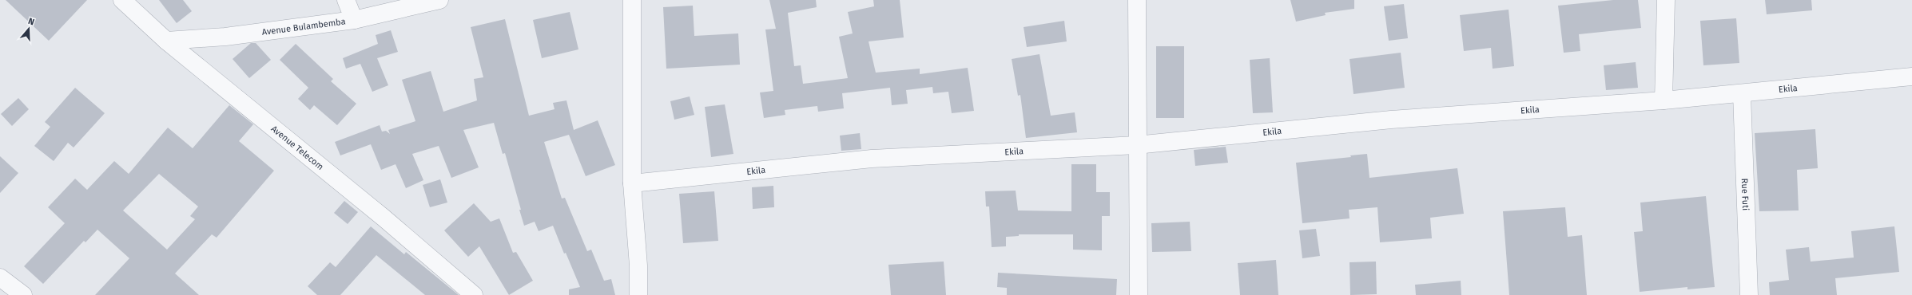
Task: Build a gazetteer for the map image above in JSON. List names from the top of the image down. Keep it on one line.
{"streets":{"street":["Avenue Bulambemba","Ekila","Avenue Telecom","Rue Futi"]},"crossings":[["Avenue Bulambemba","Avenue Telecom"],["Ekila","Rue Futi"]],"north":"top"}
